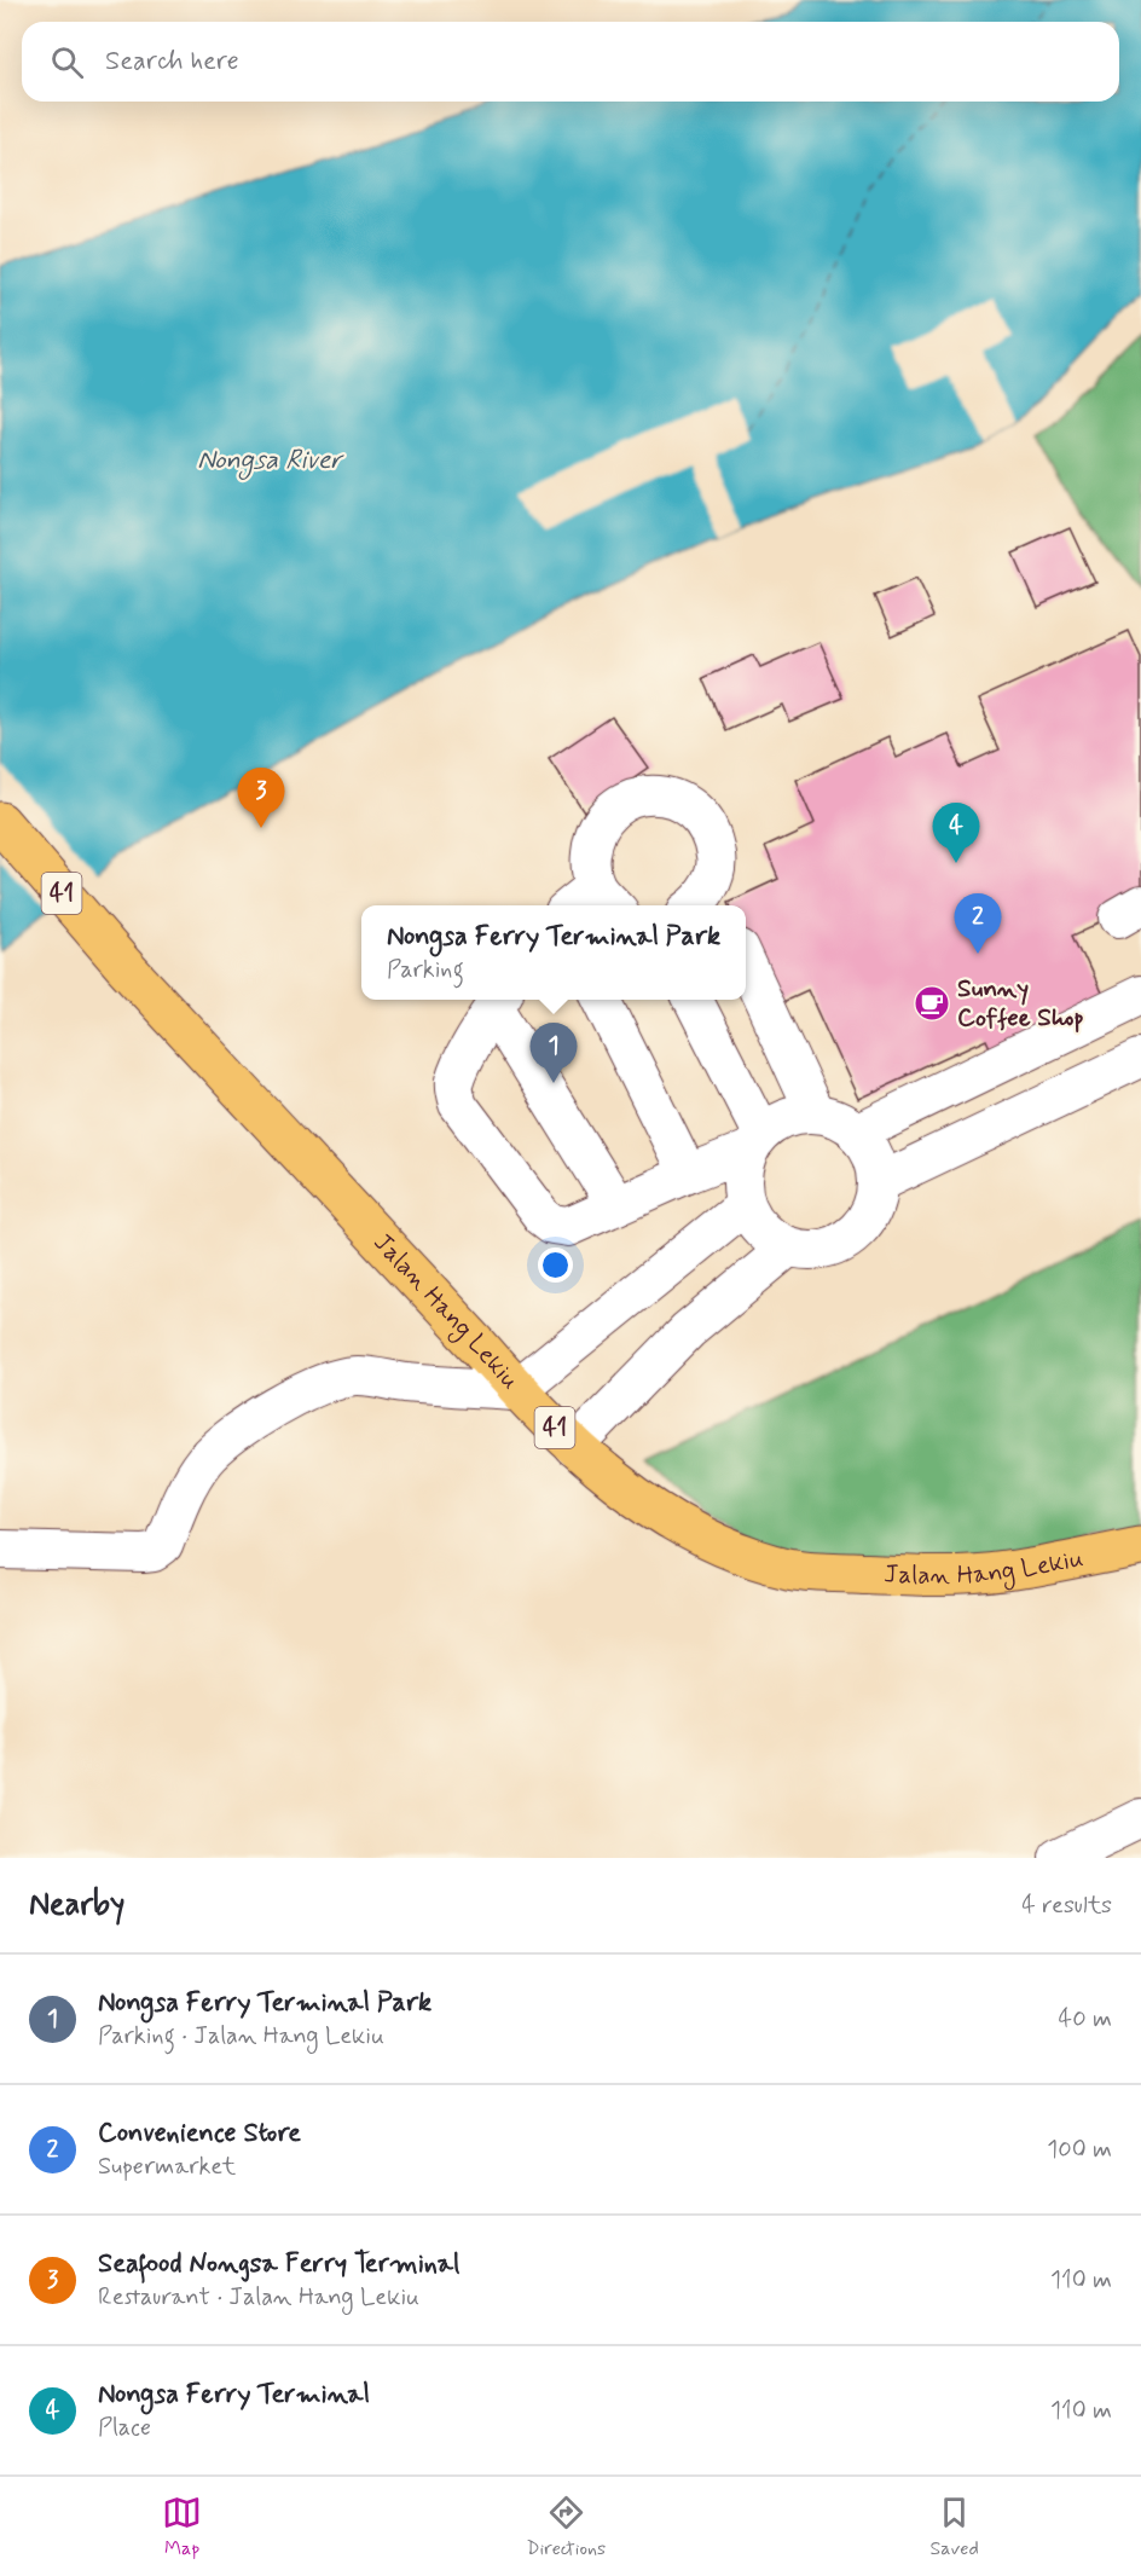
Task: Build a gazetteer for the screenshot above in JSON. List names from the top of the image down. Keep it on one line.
{"streets":{"highway":["41","Jalan Hang Lekiu"]},"water":["Nongsa River"],"places":{"cafe":["Sunny Coffee Shop"]},"page":{"search":"Search here","pins":["3","4","2","1"],"popup":["Nongsa Ferry Terminal Park","Parking"],"heading":["Nearby","4 results"],"list":[{"mark":"1","name":"Nongsa Ferry Terminal Park","note":"Parking · Jalan Hang Lekiu","value":"40 m"},{"mark":"2","name":"Convenience Store","note":"Supermarket","value":"100 m"},{"mark":"3","name":"Seafood Nongsa Ferry Terminal","note":"Restaurant · Jalan Hang Lekiu","value":"110 m"},{"mark":"4","name":"Nongsa Ferry Terminal","note":"Place","value":"110 m"}],"nav":["Map","Directions","Saved"]}}
